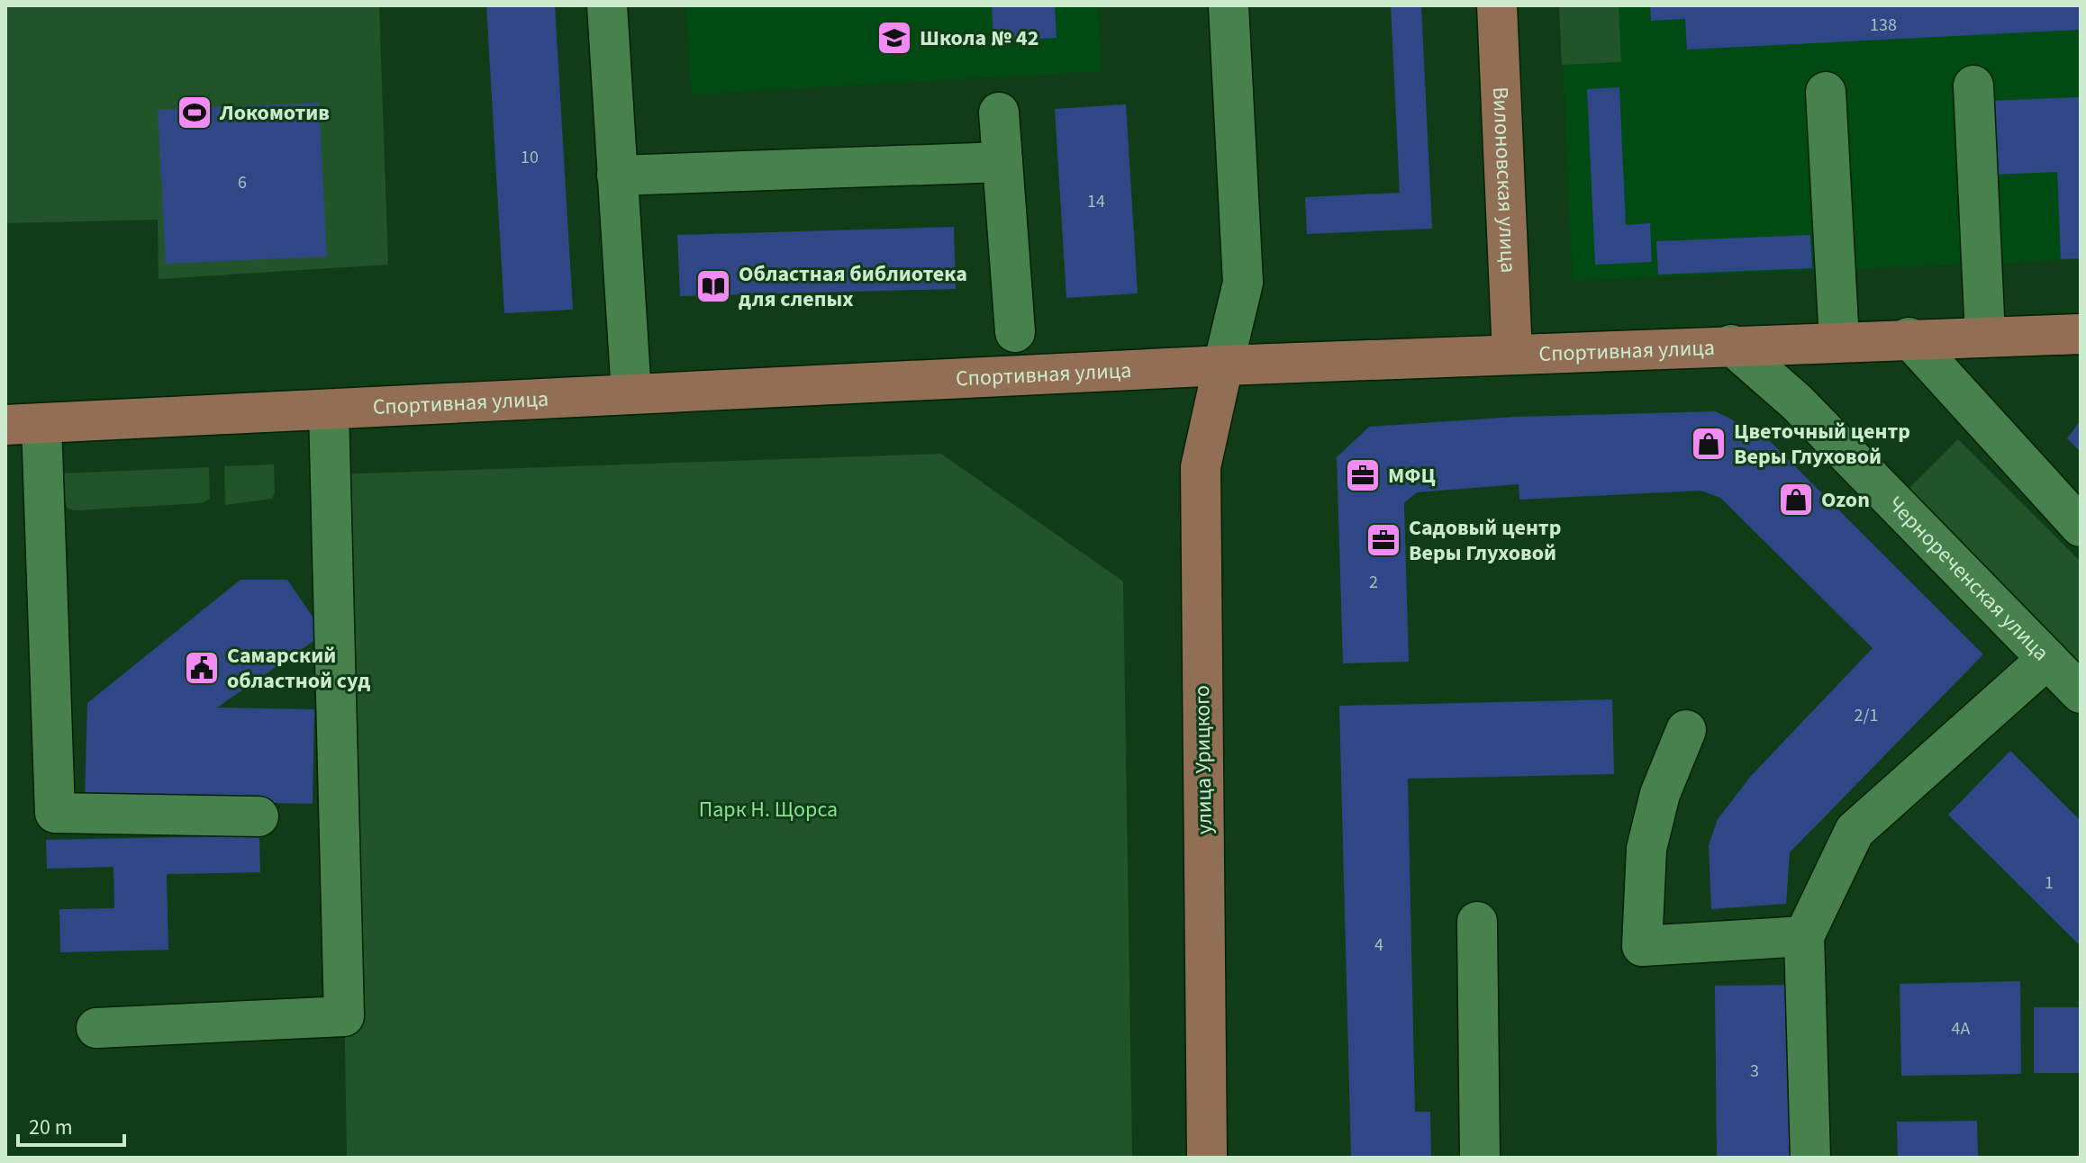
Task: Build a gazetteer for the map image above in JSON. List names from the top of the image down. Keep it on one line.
{"streets":{"main road":["Вилоновская улица","Спортивная улица","улица Урицкого"],"street":["Чернореченская улица"]},"crossings":[["Вилоновская улица","Спортивная улица"],["Спортивная улица","Чернореченская улица"],["Спортивная улица","улица Урицкого"]],"parks":["Парк Н. Щорса"],"places":{"school or university":["Школа № 42"],"sports":["Локомотив"],"library":["Областная библиотека для слепых"],"shop":["Цветочный центр Веры Глуховой","Ozon"],"office":["МФЦ","Садовый центр Веры Глуховой"],"public building":["Самарский областной суд"]},"house_numbers":["138","10","6","14","2","2/1","1","4","4А","3"],"scale_bar":"20 m"}
